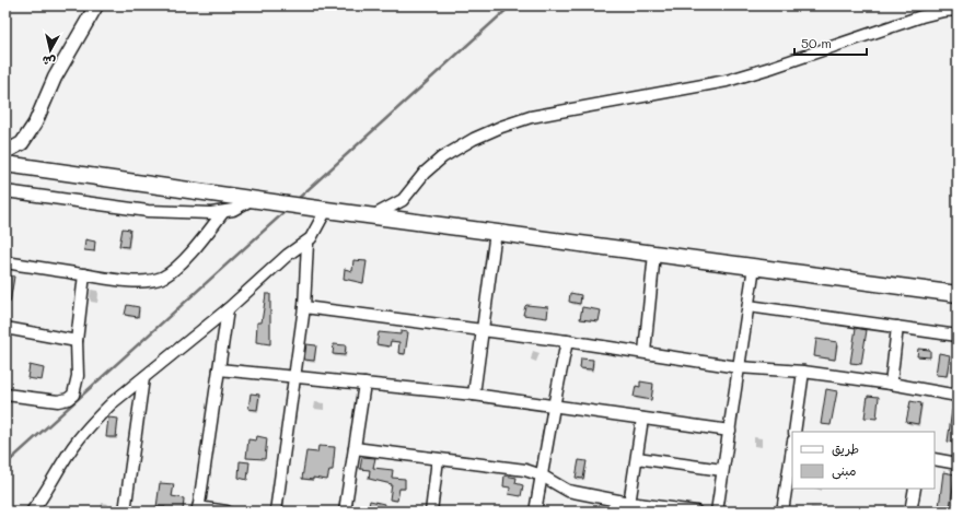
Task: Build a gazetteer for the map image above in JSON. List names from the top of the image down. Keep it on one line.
{"legend":["طريق","مبنى"],"scale_bar":"50 m","north":"bottom"}
